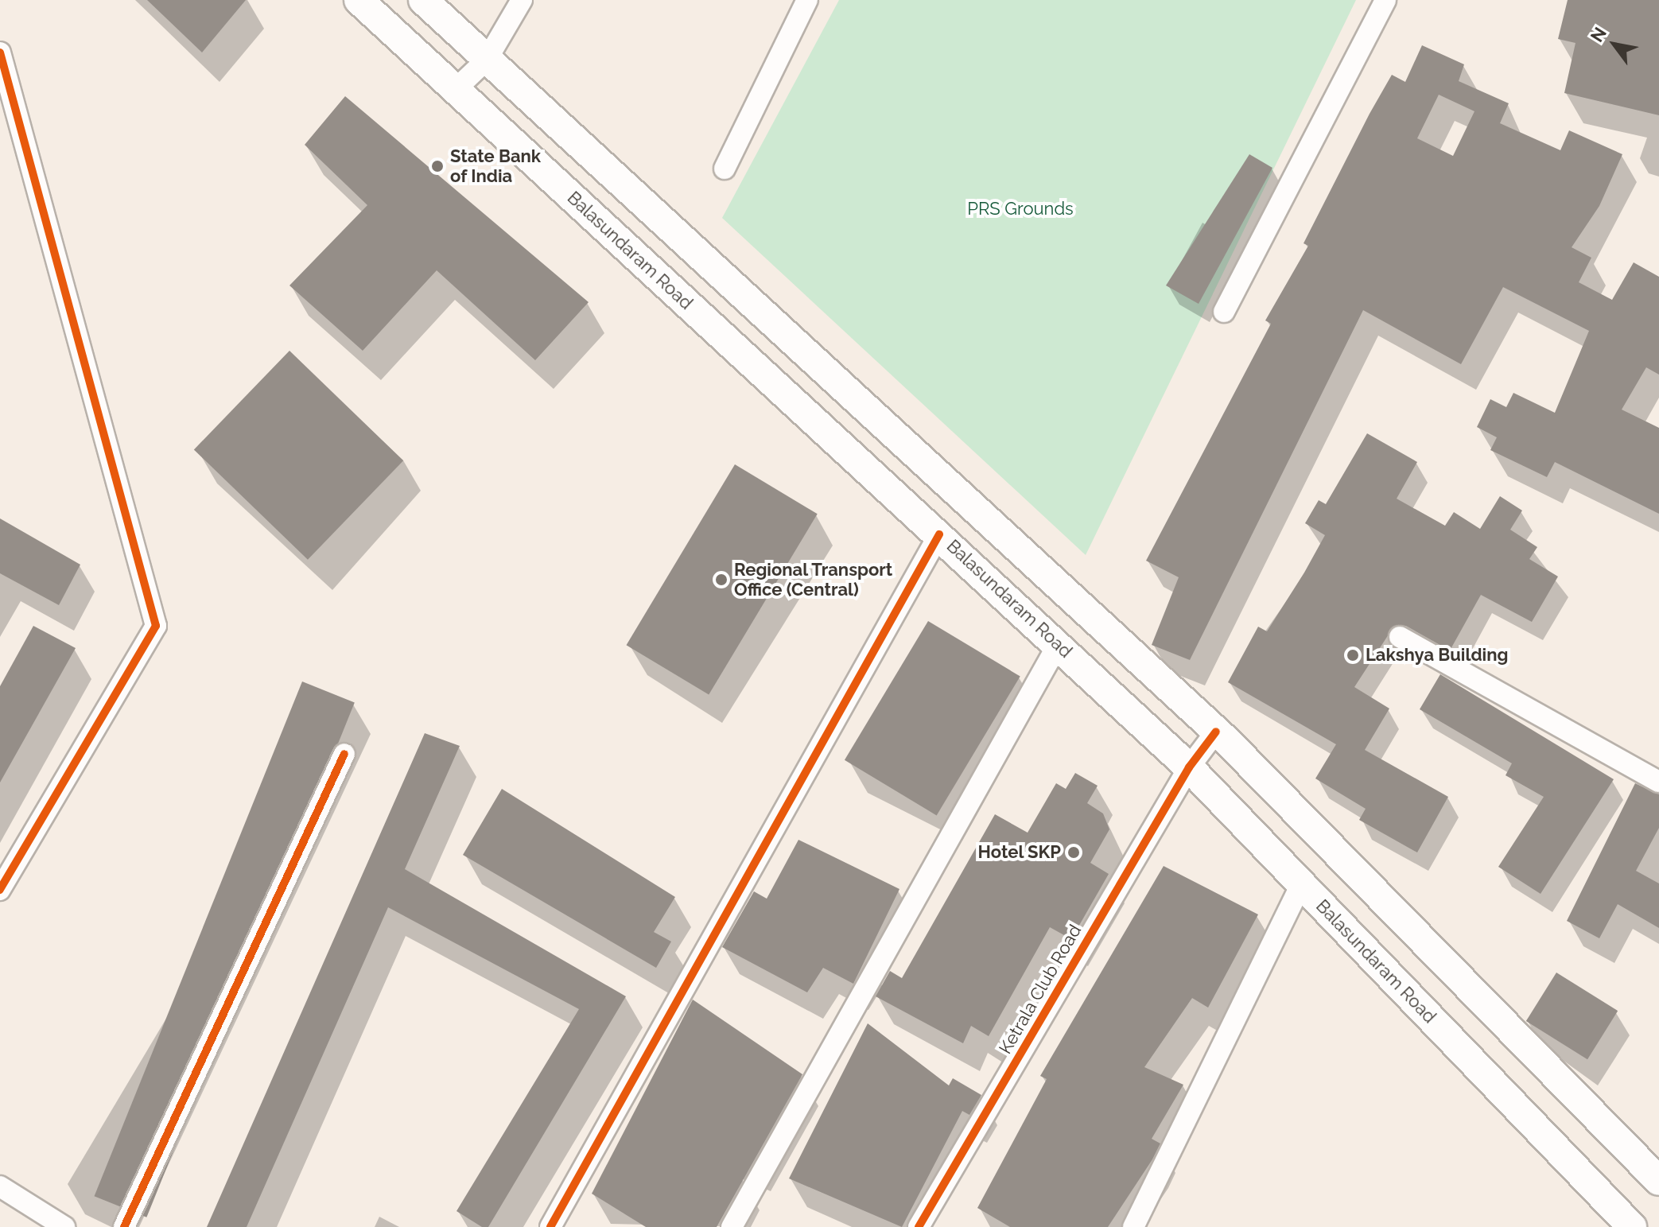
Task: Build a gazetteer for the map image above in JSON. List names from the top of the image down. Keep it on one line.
{"streets":{"main road":["Balasundaram Road"],"street":["Ketrala Club Road"]},"crossings":[["Balasundaram Road","Ketrala Club Road"]],"parks":["PRS Grounds"],"places":["State Bank of India","Regional Transport Office (Central)","Lakshya Building","Hotel SKP"],"north":"top left"}
